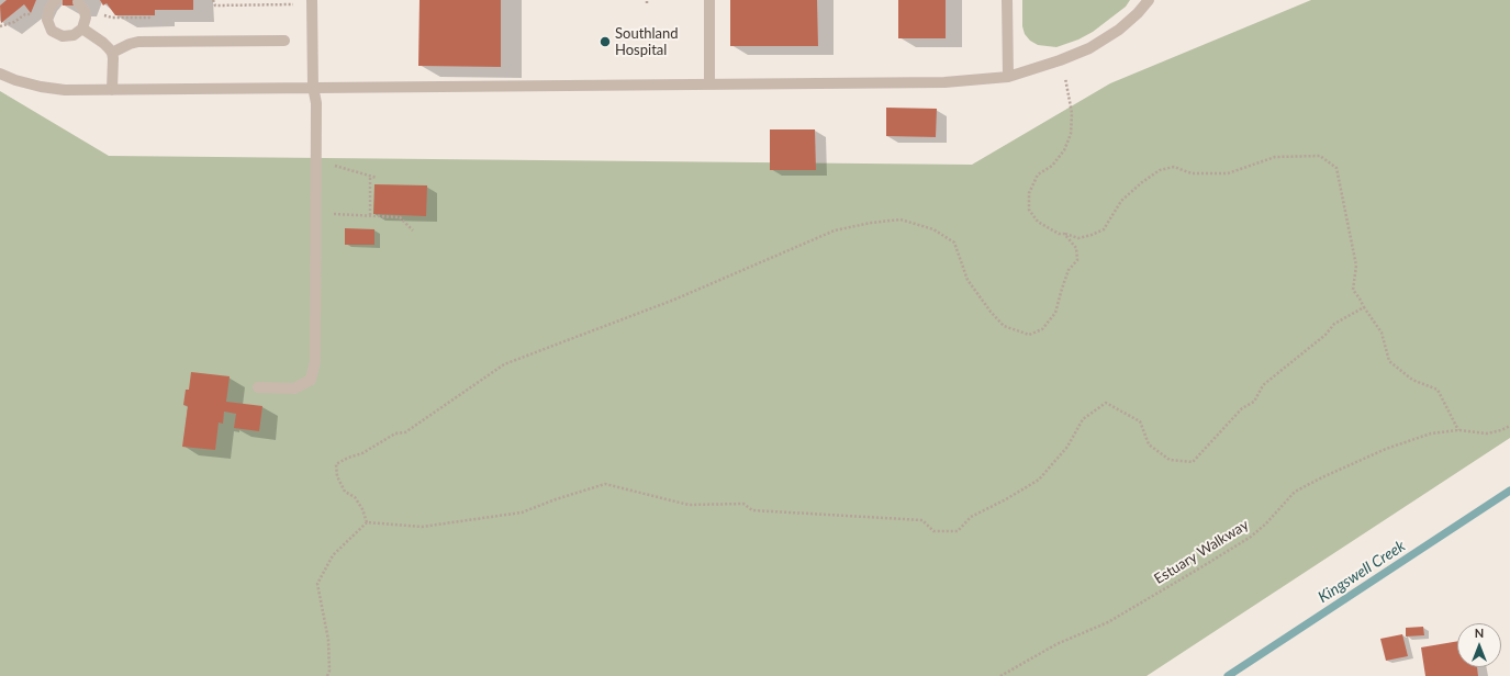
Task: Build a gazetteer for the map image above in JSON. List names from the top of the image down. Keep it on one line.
{"streets":{"path":["Estuary Walkway"]},"water":["Kingswell Creek"],"places":["Southland Hospital"],"north":"top"}
